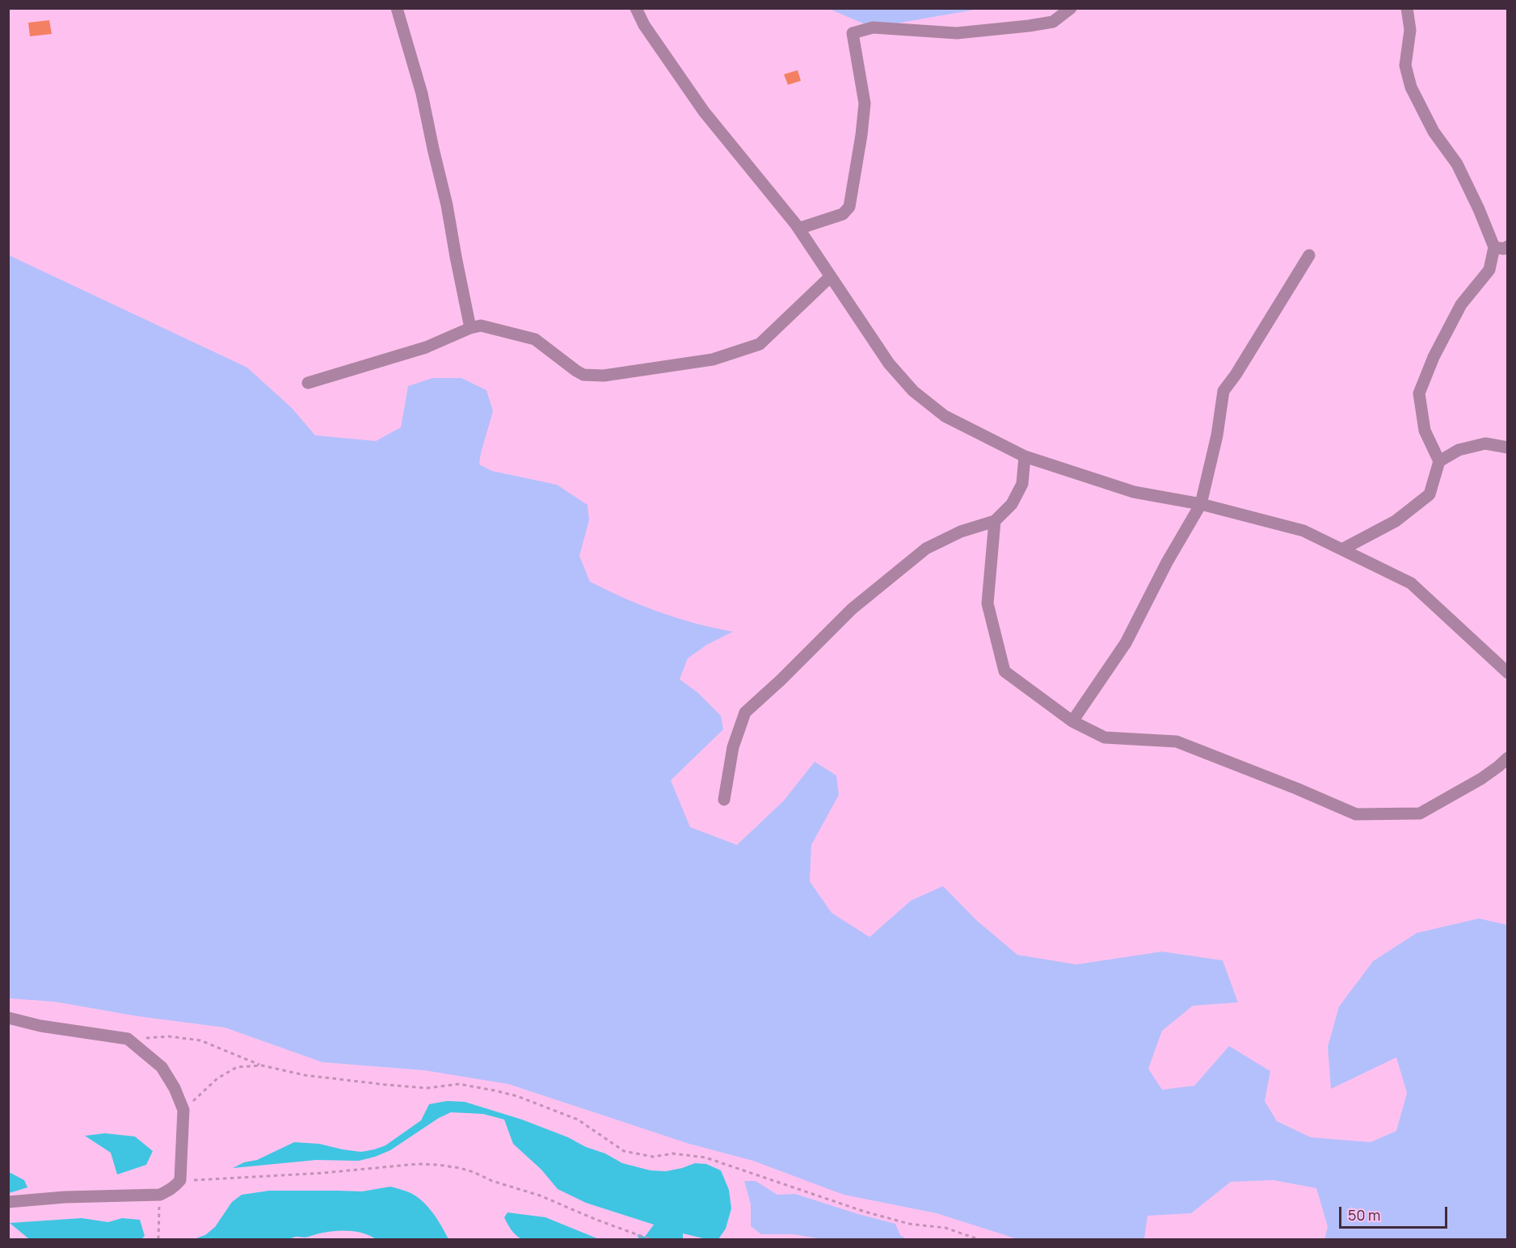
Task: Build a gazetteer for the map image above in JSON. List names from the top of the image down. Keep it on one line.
{"scale_bar":"50 m"}
